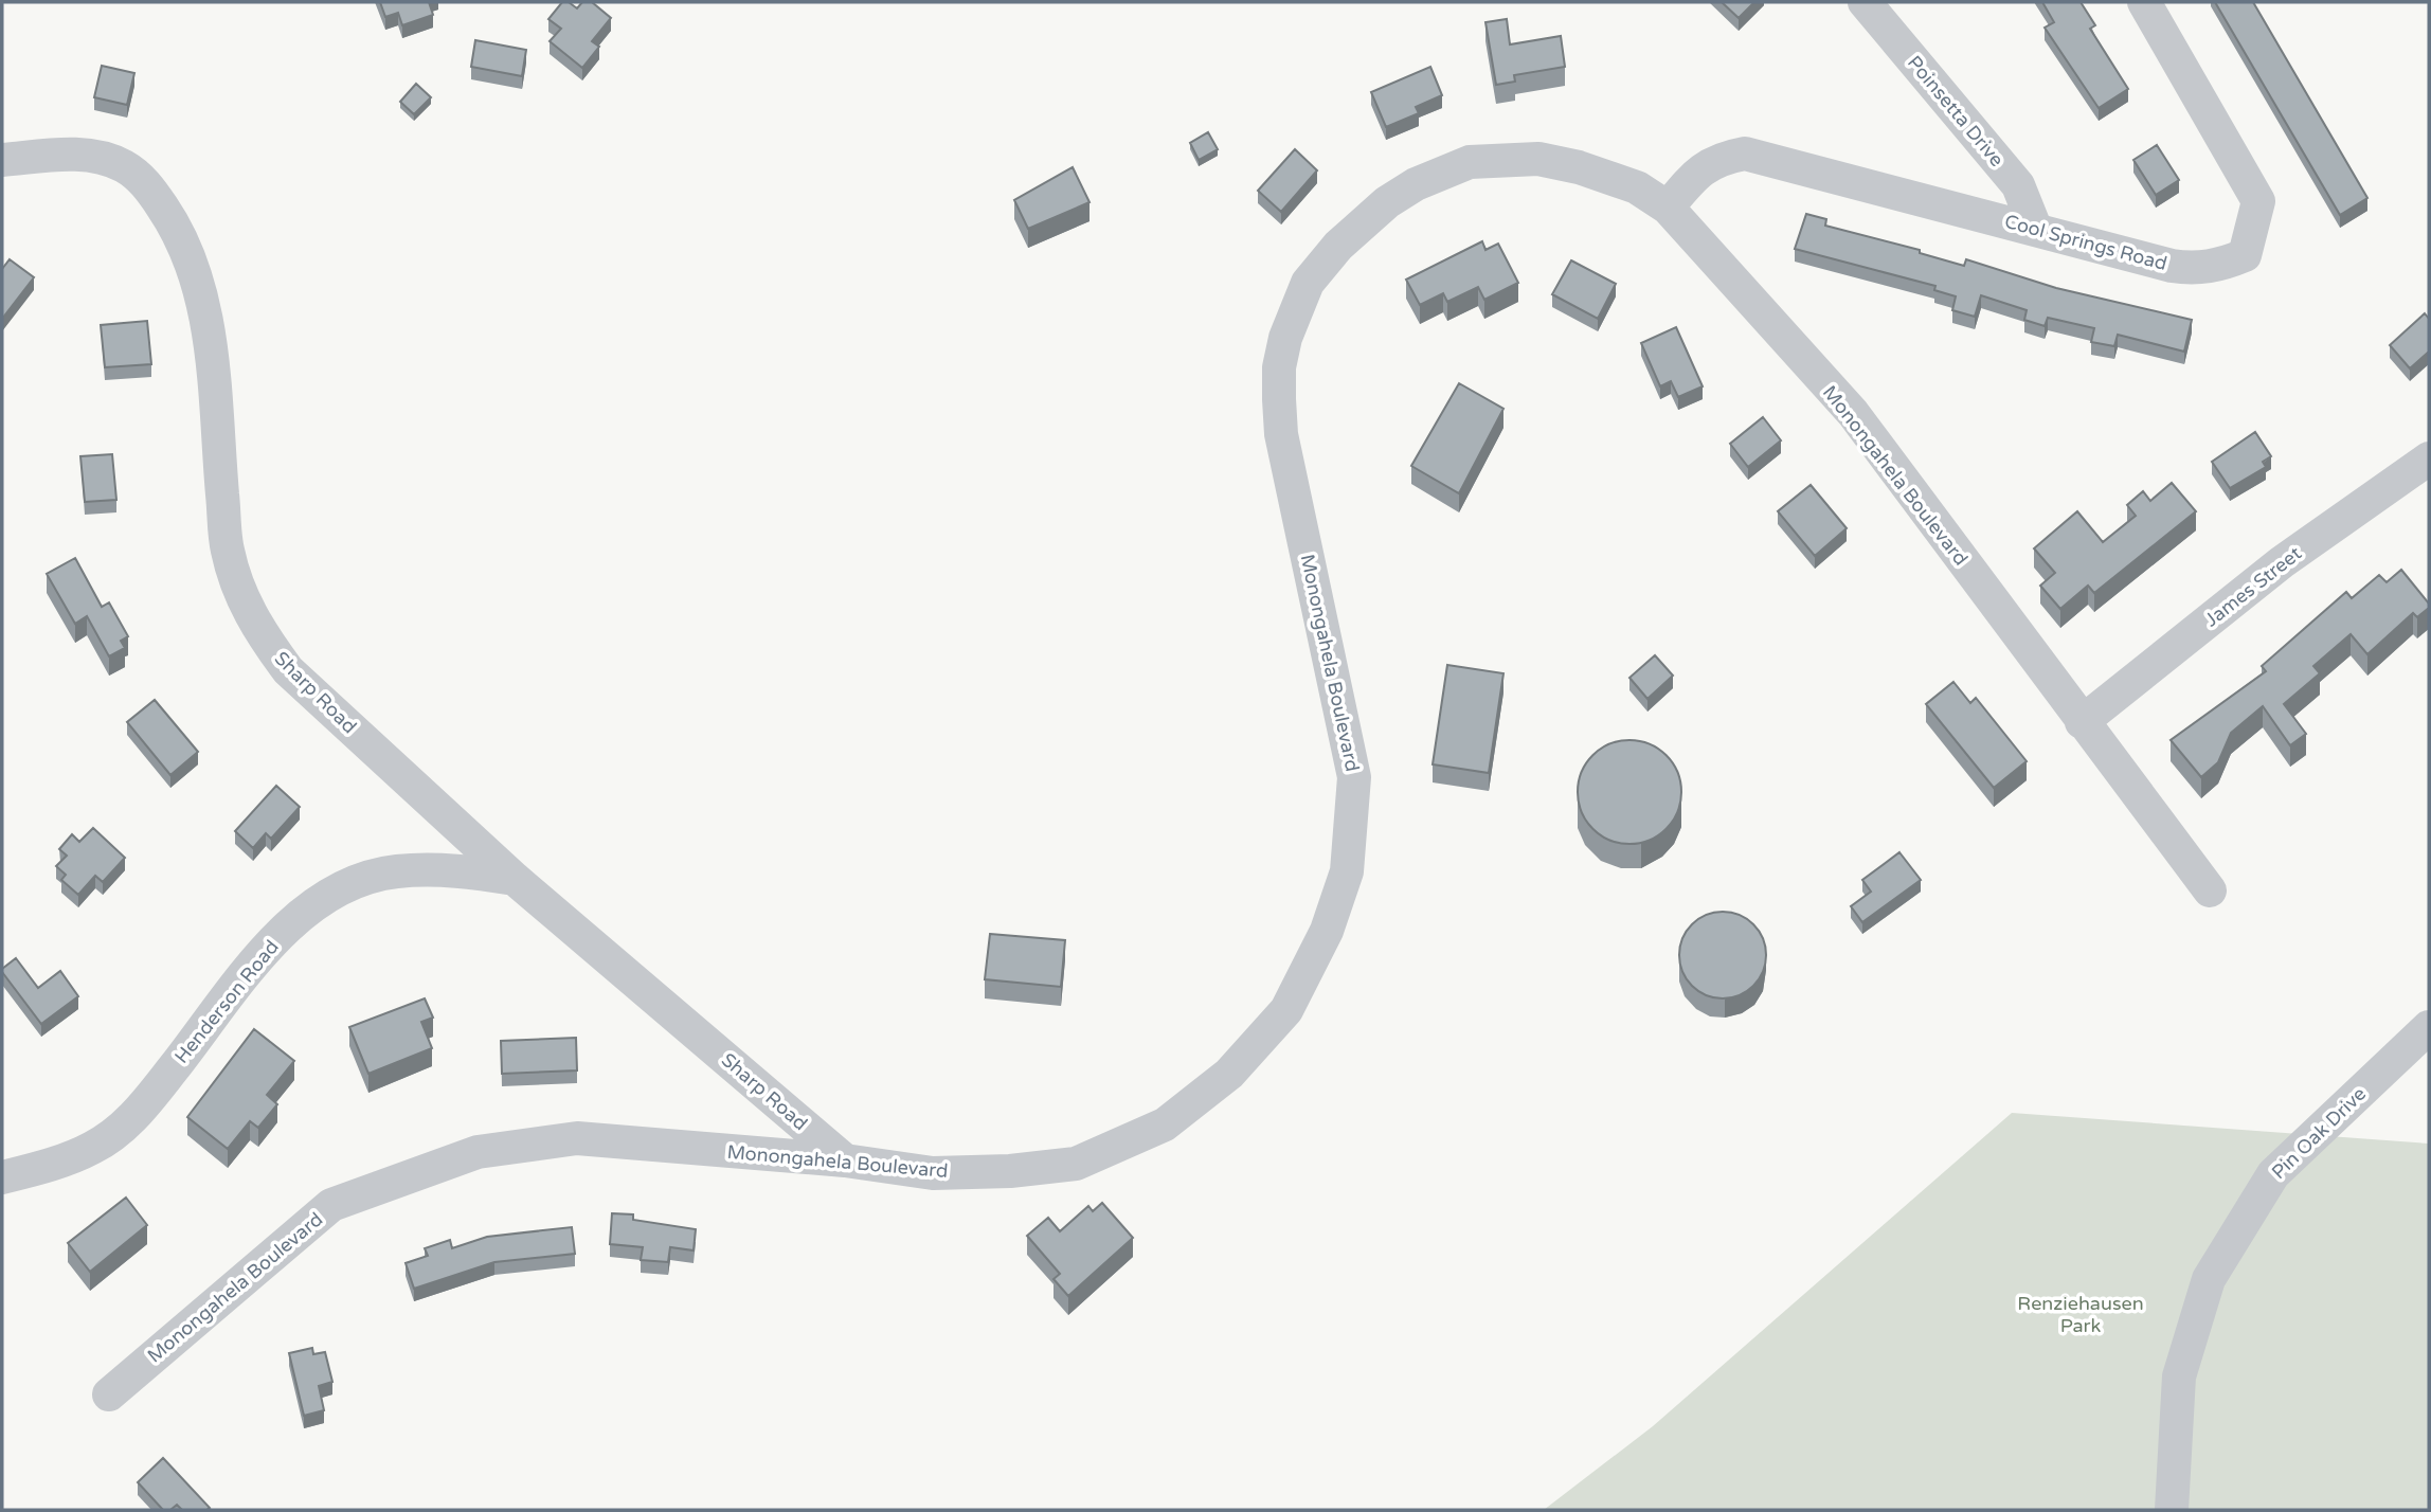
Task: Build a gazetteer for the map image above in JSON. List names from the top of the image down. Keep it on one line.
{"streets":{"street":["Poinsetta Drive","Cool Springs Road","Monongahela Boulevard","James Street","Sharp Road","Henderson Road","Pin Oak Drive"]},"crossings":[["Poinsetta Drive","Cool Springs Road"],["Cool Springs Road","Monongahela Boulevard"],["Monongahela Boulevard","James Street"],["Monongahela Boulevard","Sharp Road"],["Sharp Road","Henderson Road"]],"parks":["Renziehausen Park"]}
